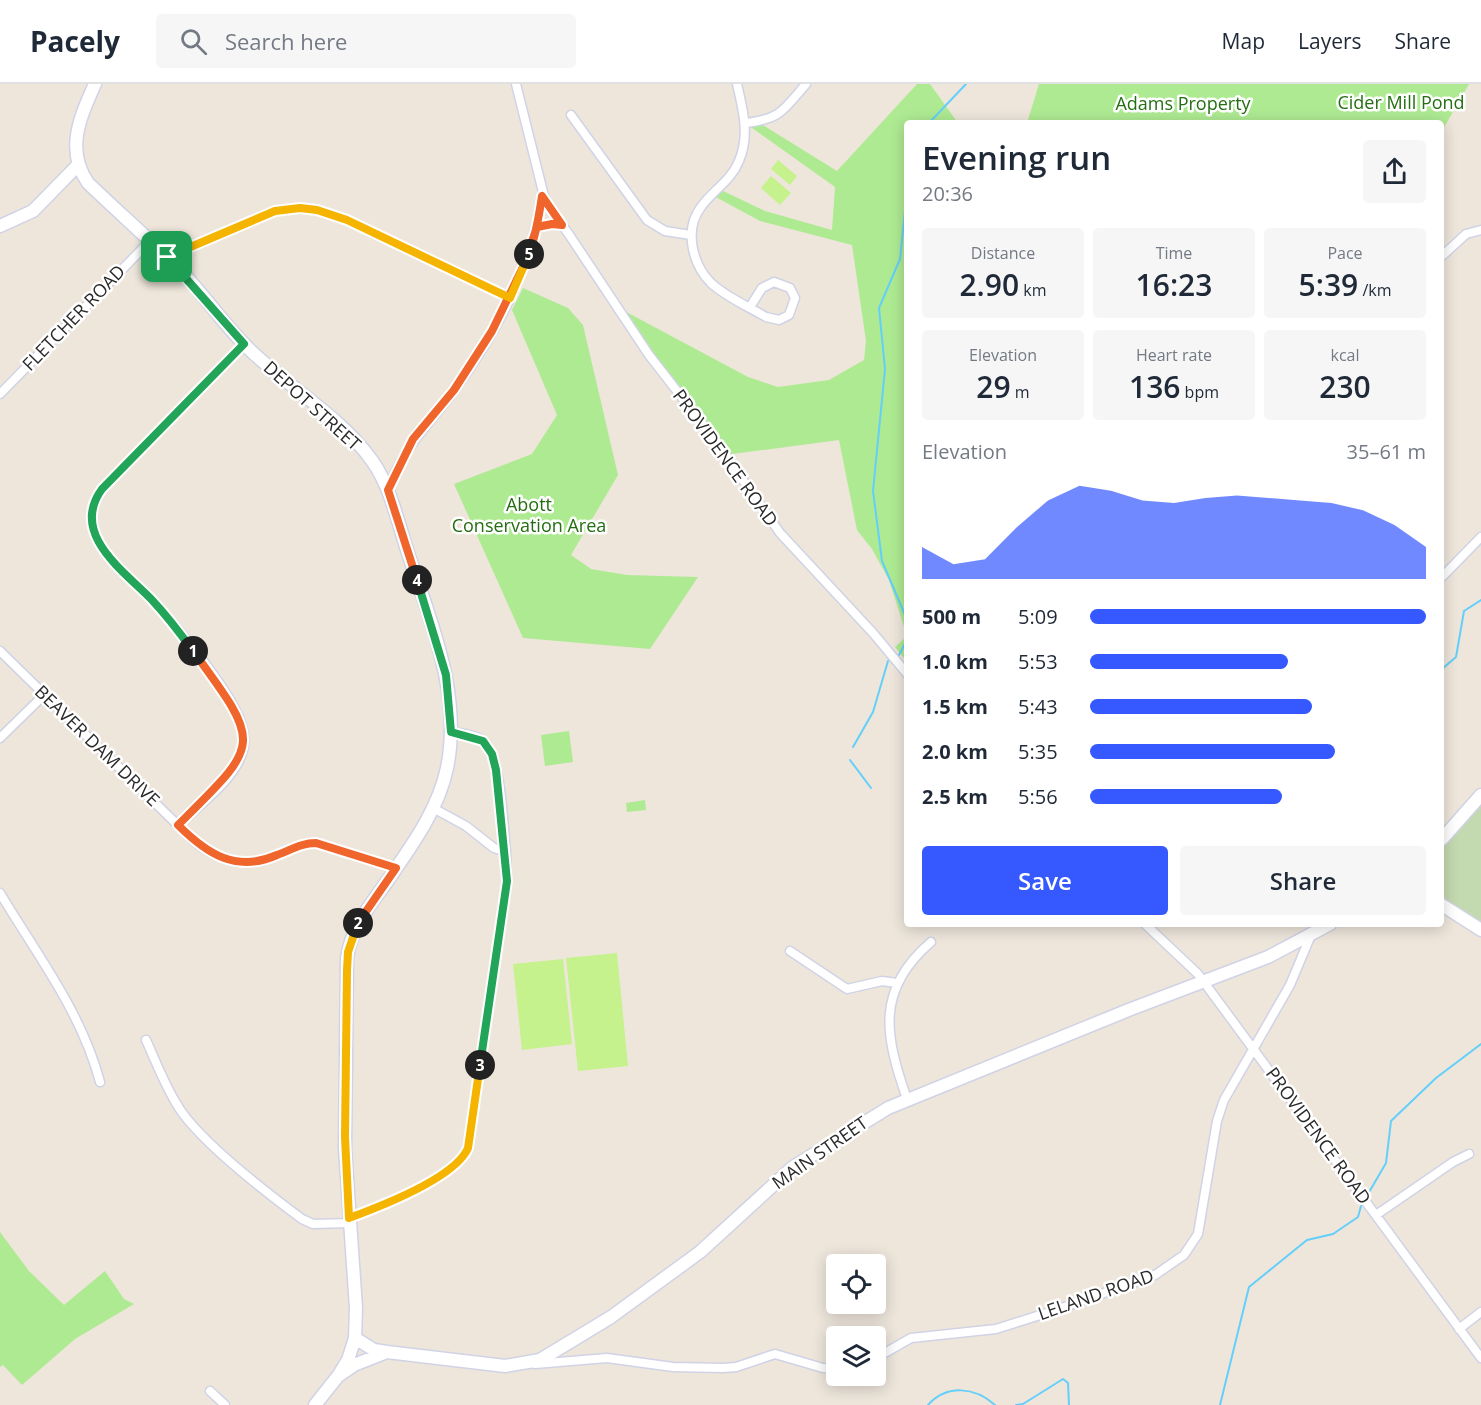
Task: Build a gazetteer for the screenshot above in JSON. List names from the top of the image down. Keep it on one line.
{"streets":{"main road":["DEPOT STREET","MAIN STREET"],"street":["FLETCHER ROAD","PROVIDENCE ROAD","BEAVER DAM DRIVE","LELAND ROAD"]},"crossings":[["FLETCHER ROAD","DEPOT STREET"],["DEPOT STREET","BEAVER DAM DRIVE"],["DEPOT STREET","MAIN STREET"],["PROVIDENCE ROAD","MAIN STREET"],["PROVIDENCE ROAD","LELAND ROAD"],["MAIN STREET","LELAND ROAD"]],"parks":["Cider Mill Pond","Adams Property","Abott Conservation Area"],"page":{"header":"Pacely","search":"Search here","nav":["Map","Layers","Share"],"heading":["Evening run","20:36"],"stats":[["Distance","2.90 km"],["Time","16:23"],["Pace","5:39 /km"],["Elevation","29 m"],["Heart rate","136 bpm"],["kcal","230"]],"pins":["5","4","1","2","3"],"chart":["Elevation","35–61 m"],"list":[{"name":"500 m","note":"5:09"},{"name":"1.0 km","note":"5:53"},{"name":"1.5 km","note":"5:43"},{"name":"2.0 km","note":"5:35"},{"name":"2.5 km","note":"5:56"}],"buttons":["Save","Share"]}}
